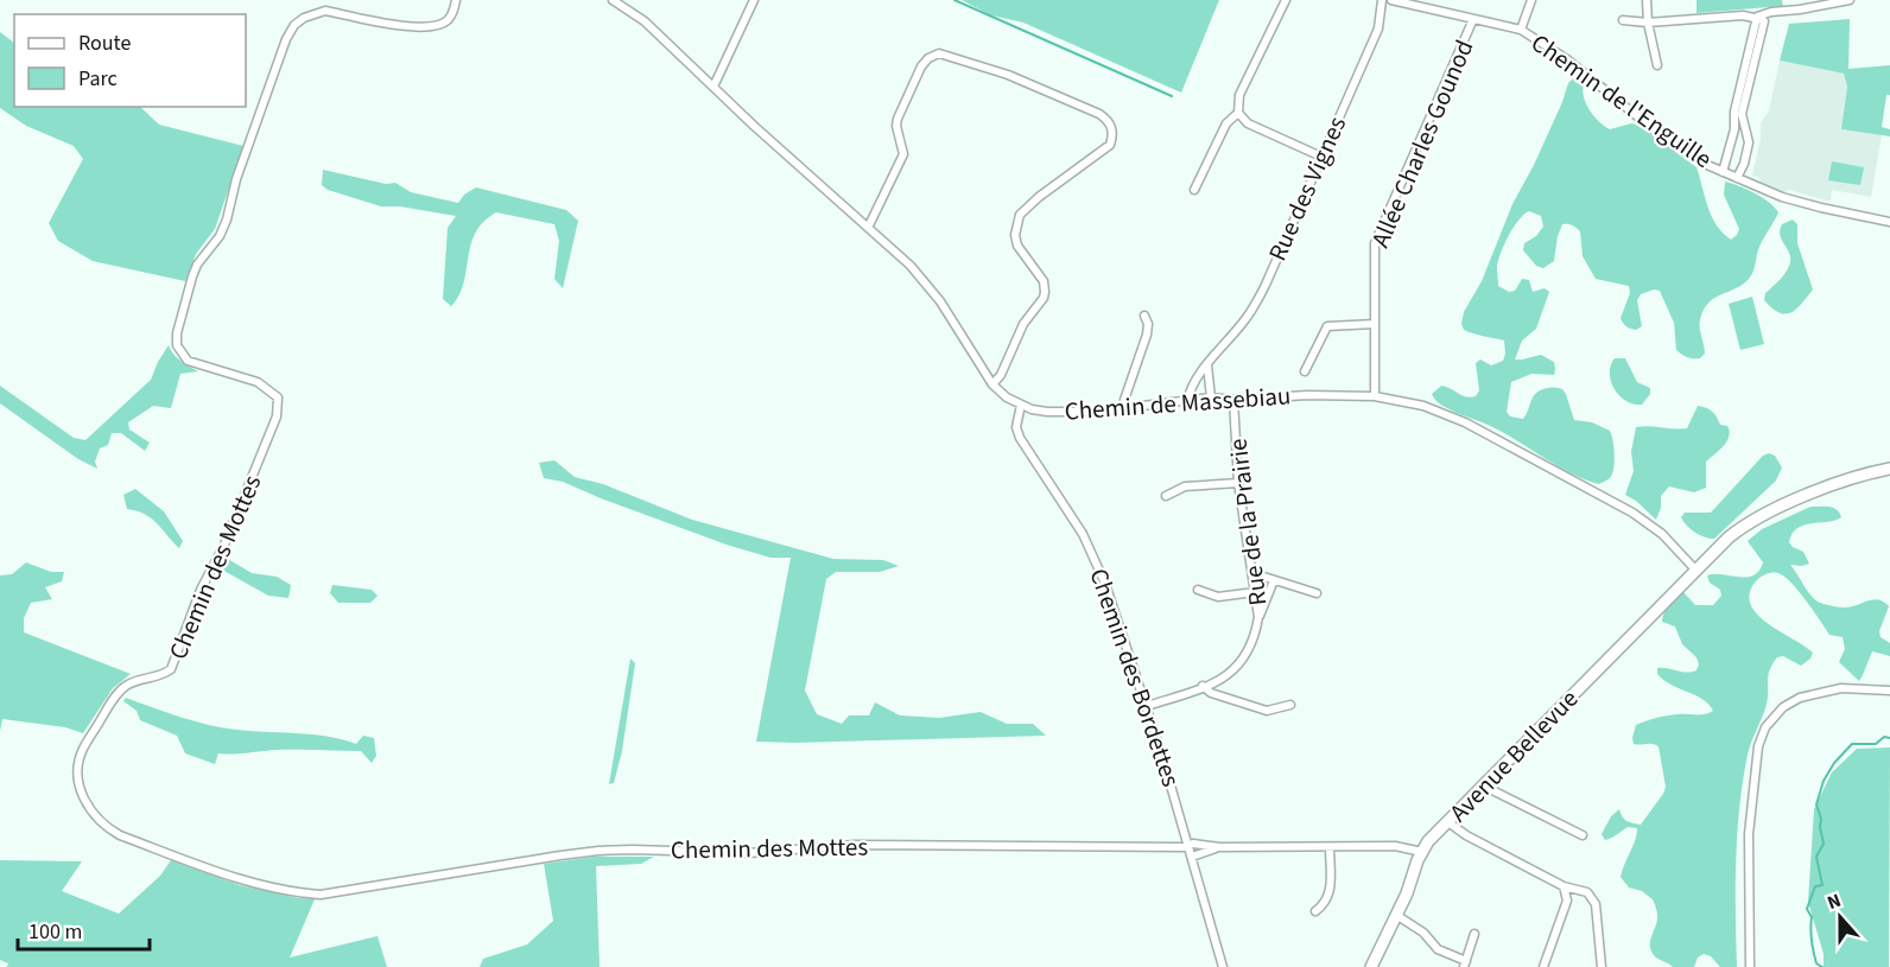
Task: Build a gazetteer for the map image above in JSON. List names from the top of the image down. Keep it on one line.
{"streets":{"main road":["Avenue Bellevue"],"street":["Chemin de l'Enguille","Allée Charles Gounod","Rue des Vignes","Chemin de Massebiau","Rue de la Prairie","Chemin des Mottes","Chemin des Bordettes"]},"crossings":[["Chemin de l'Enguille","Allée Charles Gounod"],["Allée Charles Gounod","Chemin de Massebiau"],["Rue des Vignes","Chemin de Massebiau"],["Chemin de Massebiau","Rue de la Prairie"],["Chemin de Massebiau","Chemin des Bordettes"],["Chemin de Massebiau","Avenue Bellevue"],["Rue de la Prairie","Chemin des Bordettes"],["Chemin des Mottes","Chemin des Bordettes"]],"legend":["Route","Parc"],"scale_bar":"100 m","north":"top"}
